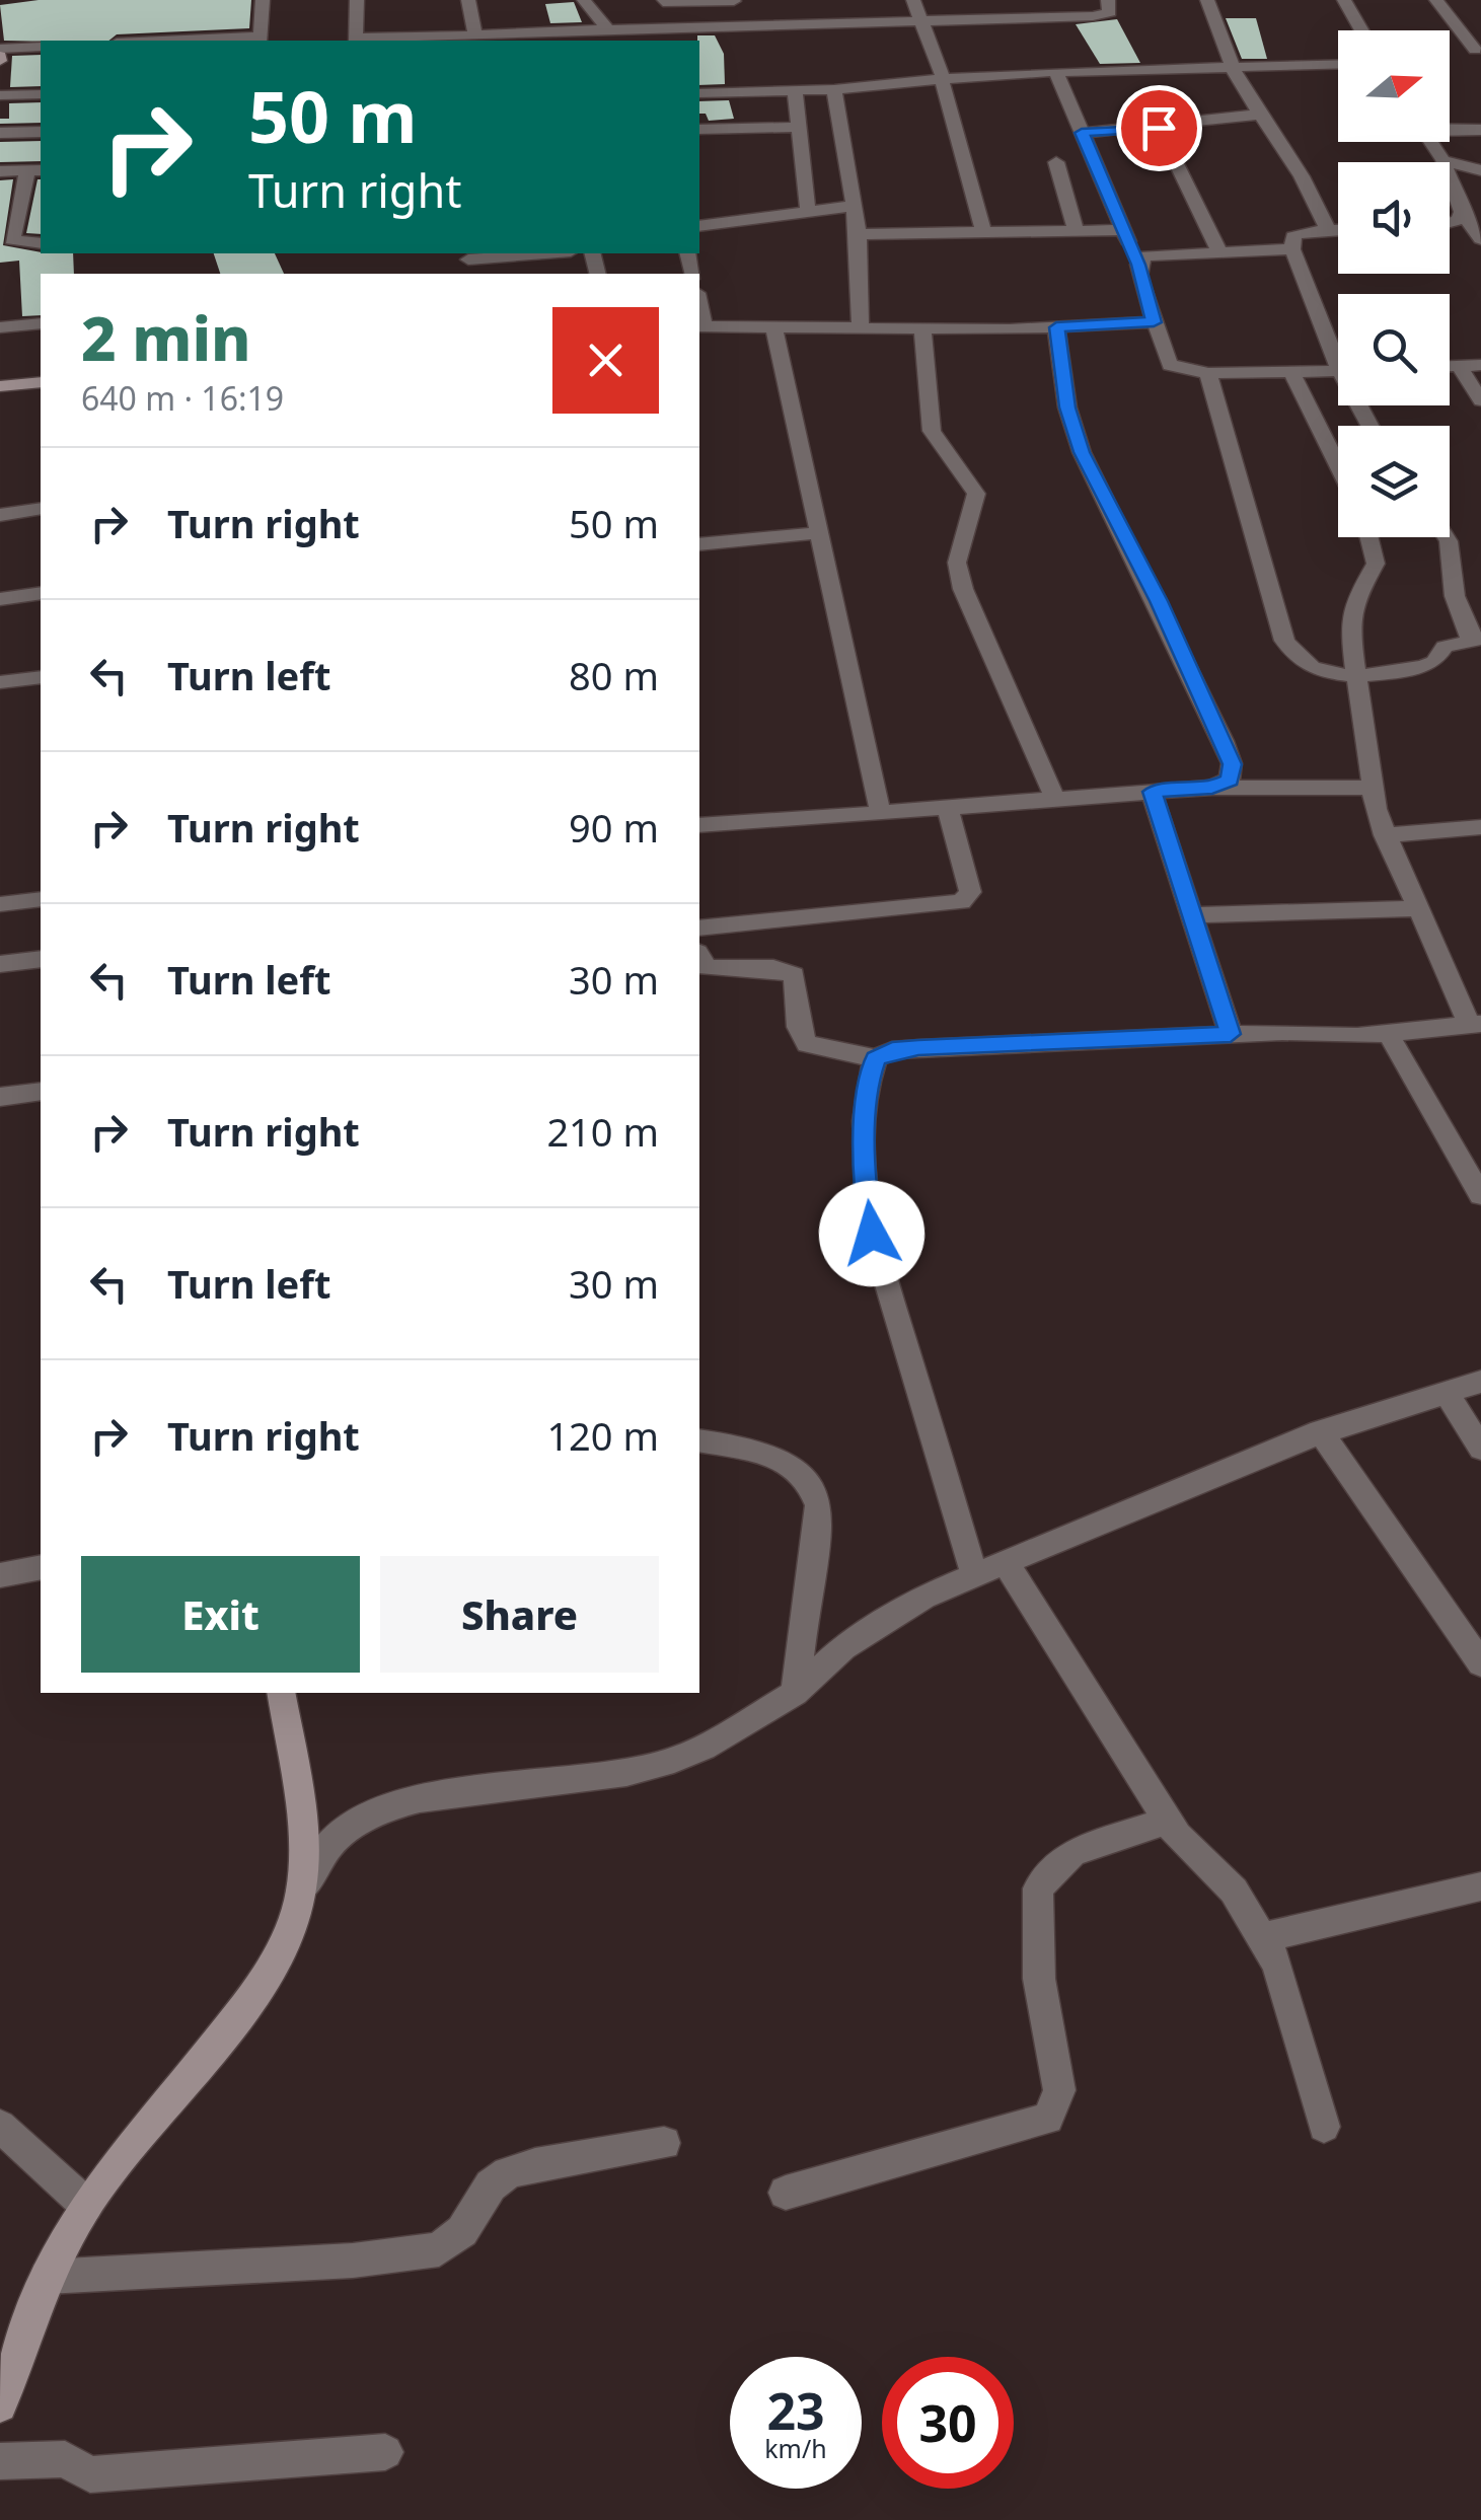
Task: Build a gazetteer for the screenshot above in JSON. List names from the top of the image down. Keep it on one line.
{"north":"right","page":{"turn":["50 m","Turn right"],"heading":["2 min","640 m · 16:19"],"list":[{"name":"Turn right","value":"50 m"},{"name":"Turn left","value":"80 m"},{"name":"Turn right","value":"90 m"},{"name":"Turn left","value":"30 m"},{"name":"Turn right","value":"210 m"},{"name":"Turn left","value":"30 m"},{"name":"Turn right","value":"120 m"}],"buttons":["Exit","Share"],"speed":"23 km/h","limit":"30"}}
